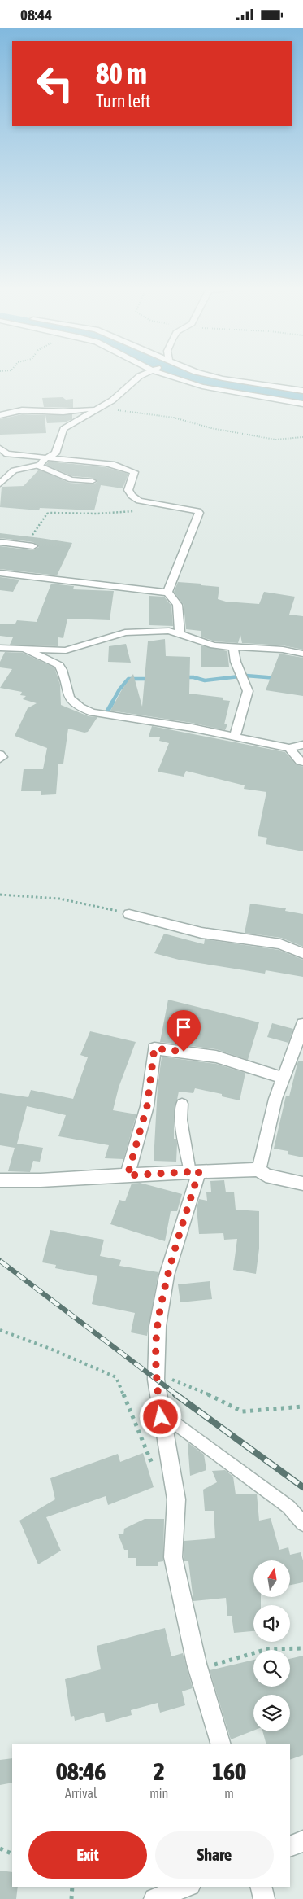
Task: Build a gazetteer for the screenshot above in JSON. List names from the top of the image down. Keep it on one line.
{"north":"top","page":{"status":"08:44","turn":["80 m","Turn left"],"eta":["08:46","Arrival","2","min","160","m"],"buttons":["Exit","Share"]}}
